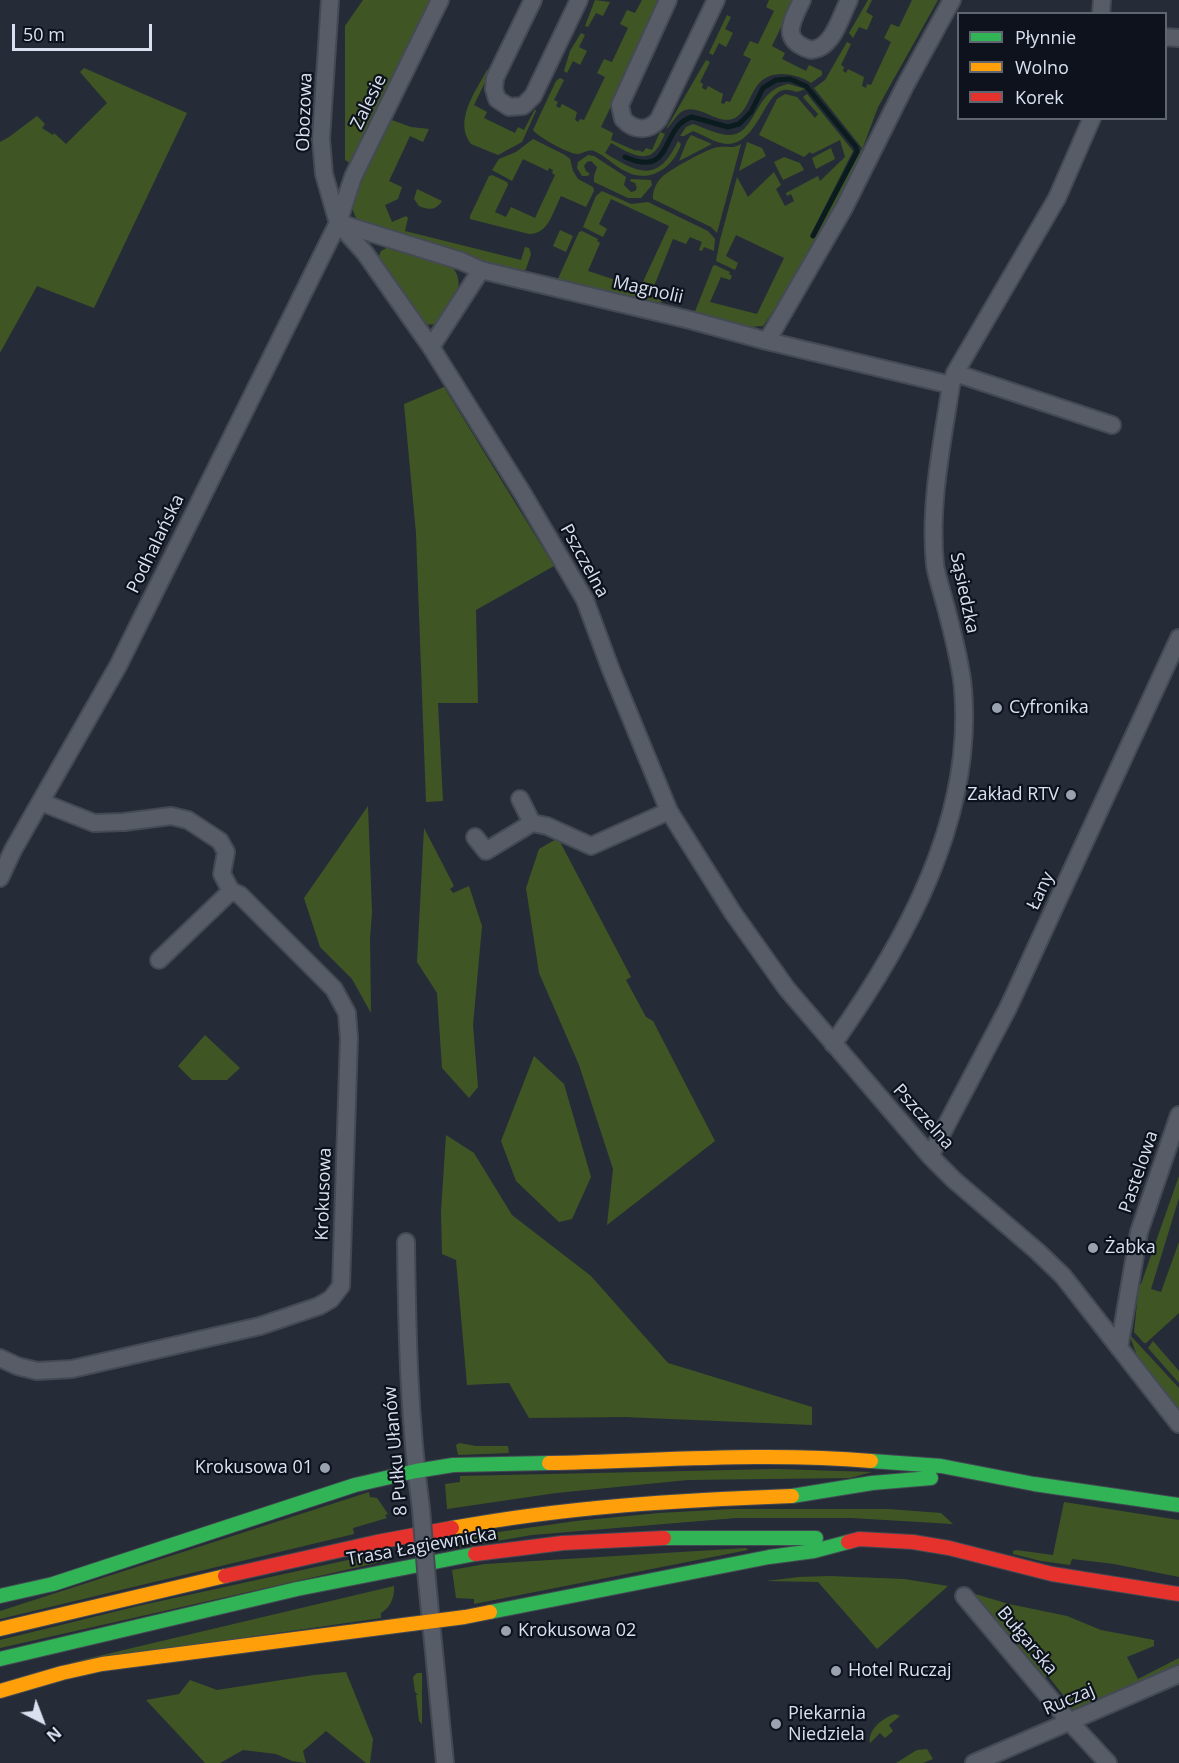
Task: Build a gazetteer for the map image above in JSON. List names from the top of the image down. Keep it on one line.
{"streets":{"main road":["Trasa Łagiewnicka"],"street":["Zalesie","Obozowa","Magnolii","Podhalańska","Pszczelna","Sąsiedzka","Łany","Pastelowa","Krokusowa","8 Pułku Ułanów","Bułgarska","Ruczaj"]},"crossings":[["Zalesie","Obozowa"],["Zalesie","Magnolii"],["Zalesie","Podhalańska"],["Zalesie","Pszczelna"],["Obozowa","Magnolii"],["Obozowa","Podhalańska"],["Obozowa","Pszczelna"],["Magnolii","Podhalańska"],["Magnolii","Pszczelna"],["Magnolii","Sąsiedzka"],["Podhalańska","Pszczelna"],["Pszczelna","Sąsiedzka"],["Pszczelna","Łany"],["Pszczelna","Pastelowa"],["Bułgarska","Ruczaj"]],"places":["Cyfronika","Zakład RTV","Żabka","Krokusowa 01","Krokusowa 02","Hotel Ruczaj","Piekarnia Niedziela"],"legend":["Płynnie","Wolno","Korek"],"scale_bar":"50 m","north":"bottom right"}
